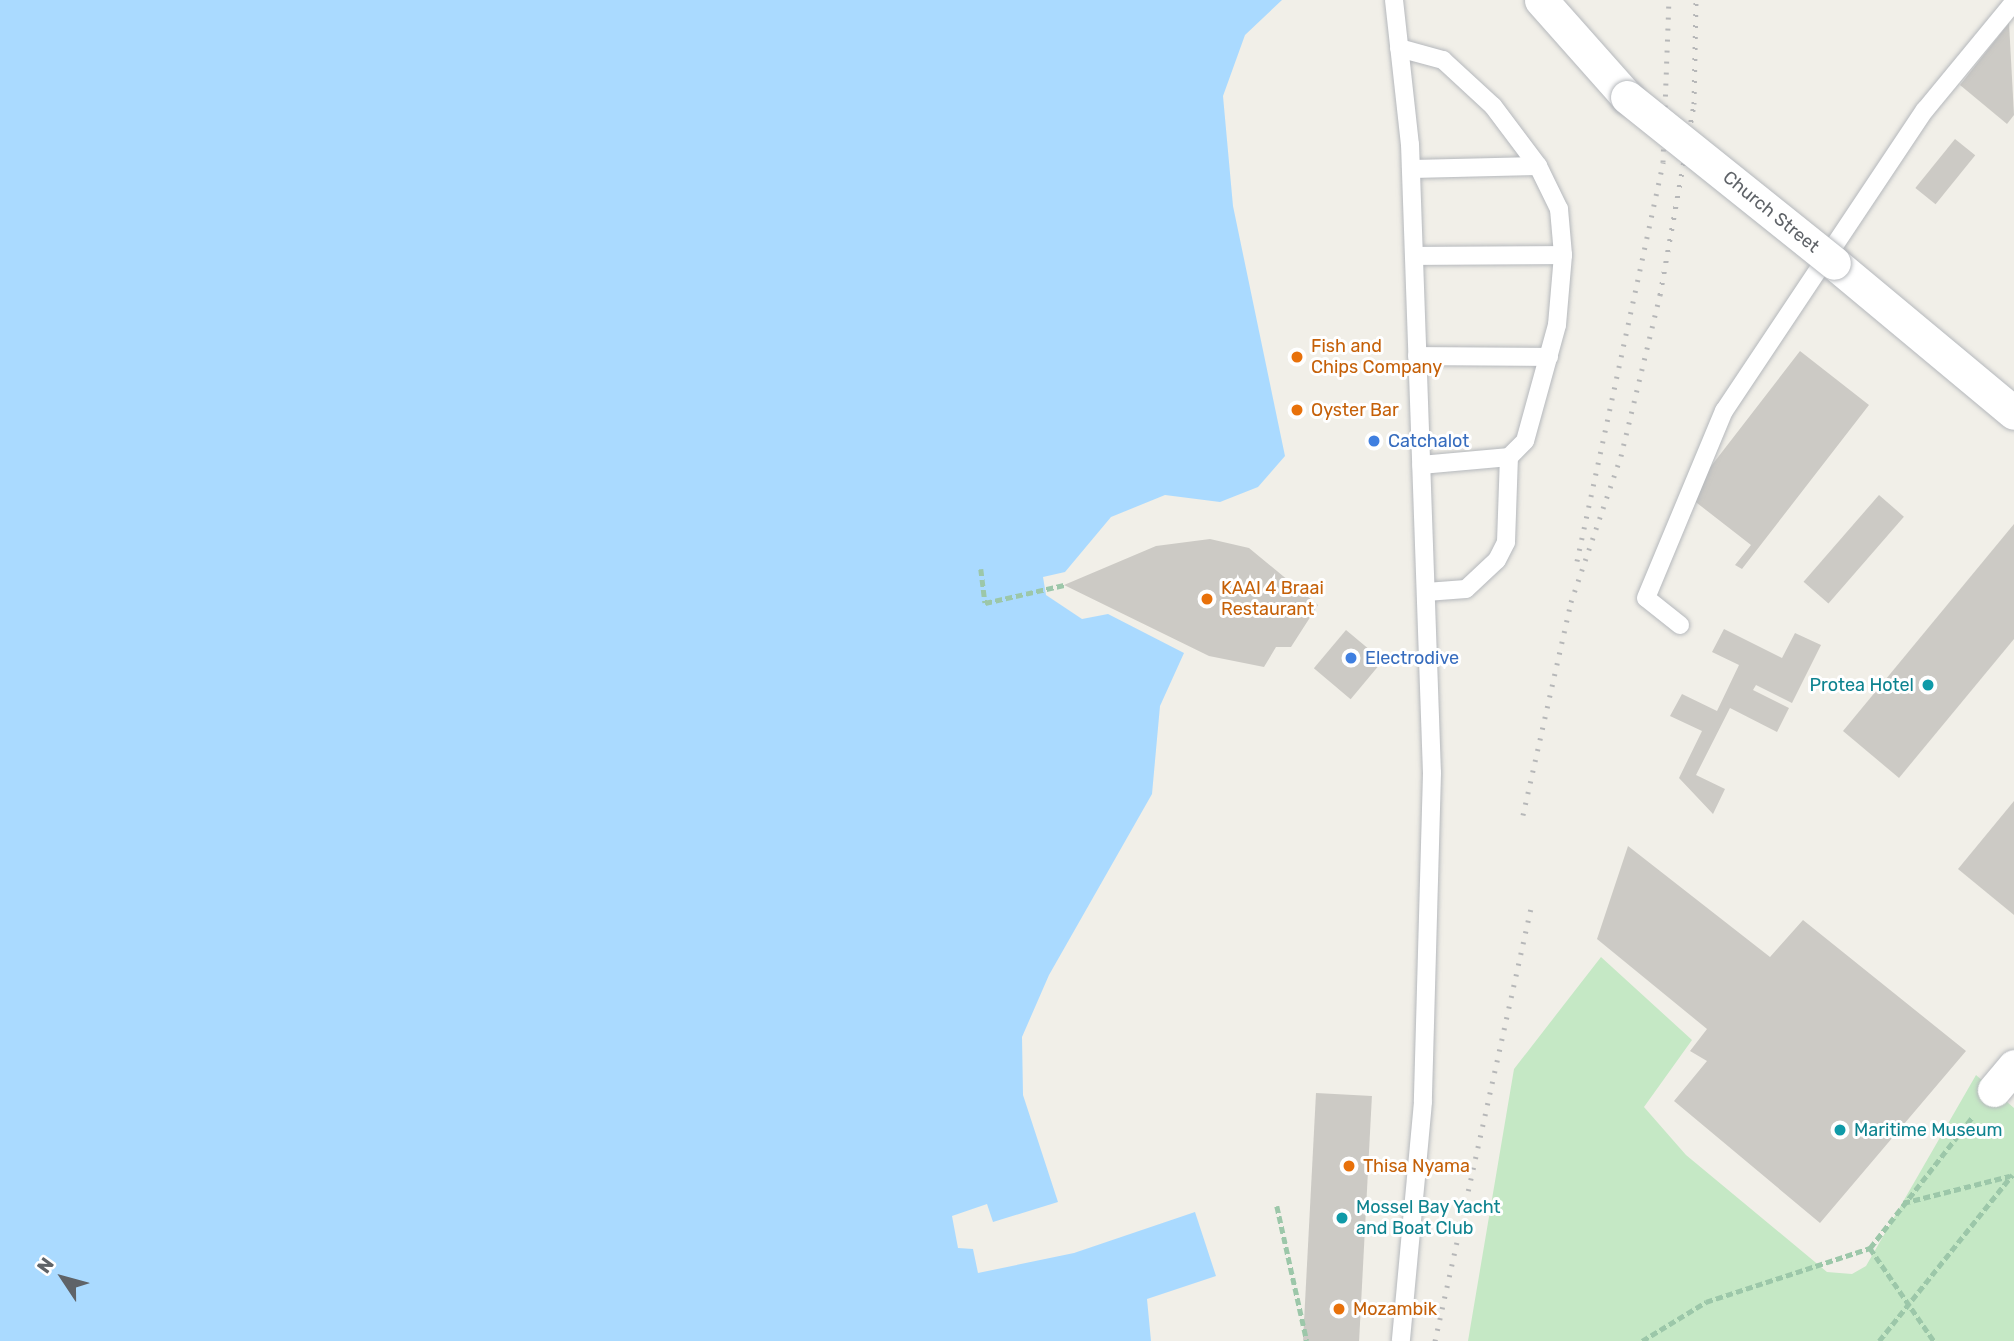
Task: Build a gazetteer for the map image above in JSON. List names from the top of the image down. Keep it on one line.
{"streets":{"street":["Church Street"]},"places":["Fish and Chips Company","Oyster Bar","Catchalot","KAAI 4 Braai Restaurant","Electrodive","Protea Hotel","Maritime Museum","Thisa Nyama","Mossel Bay Yacht and Boat Club","Mozambik"],"north":"top left"}
